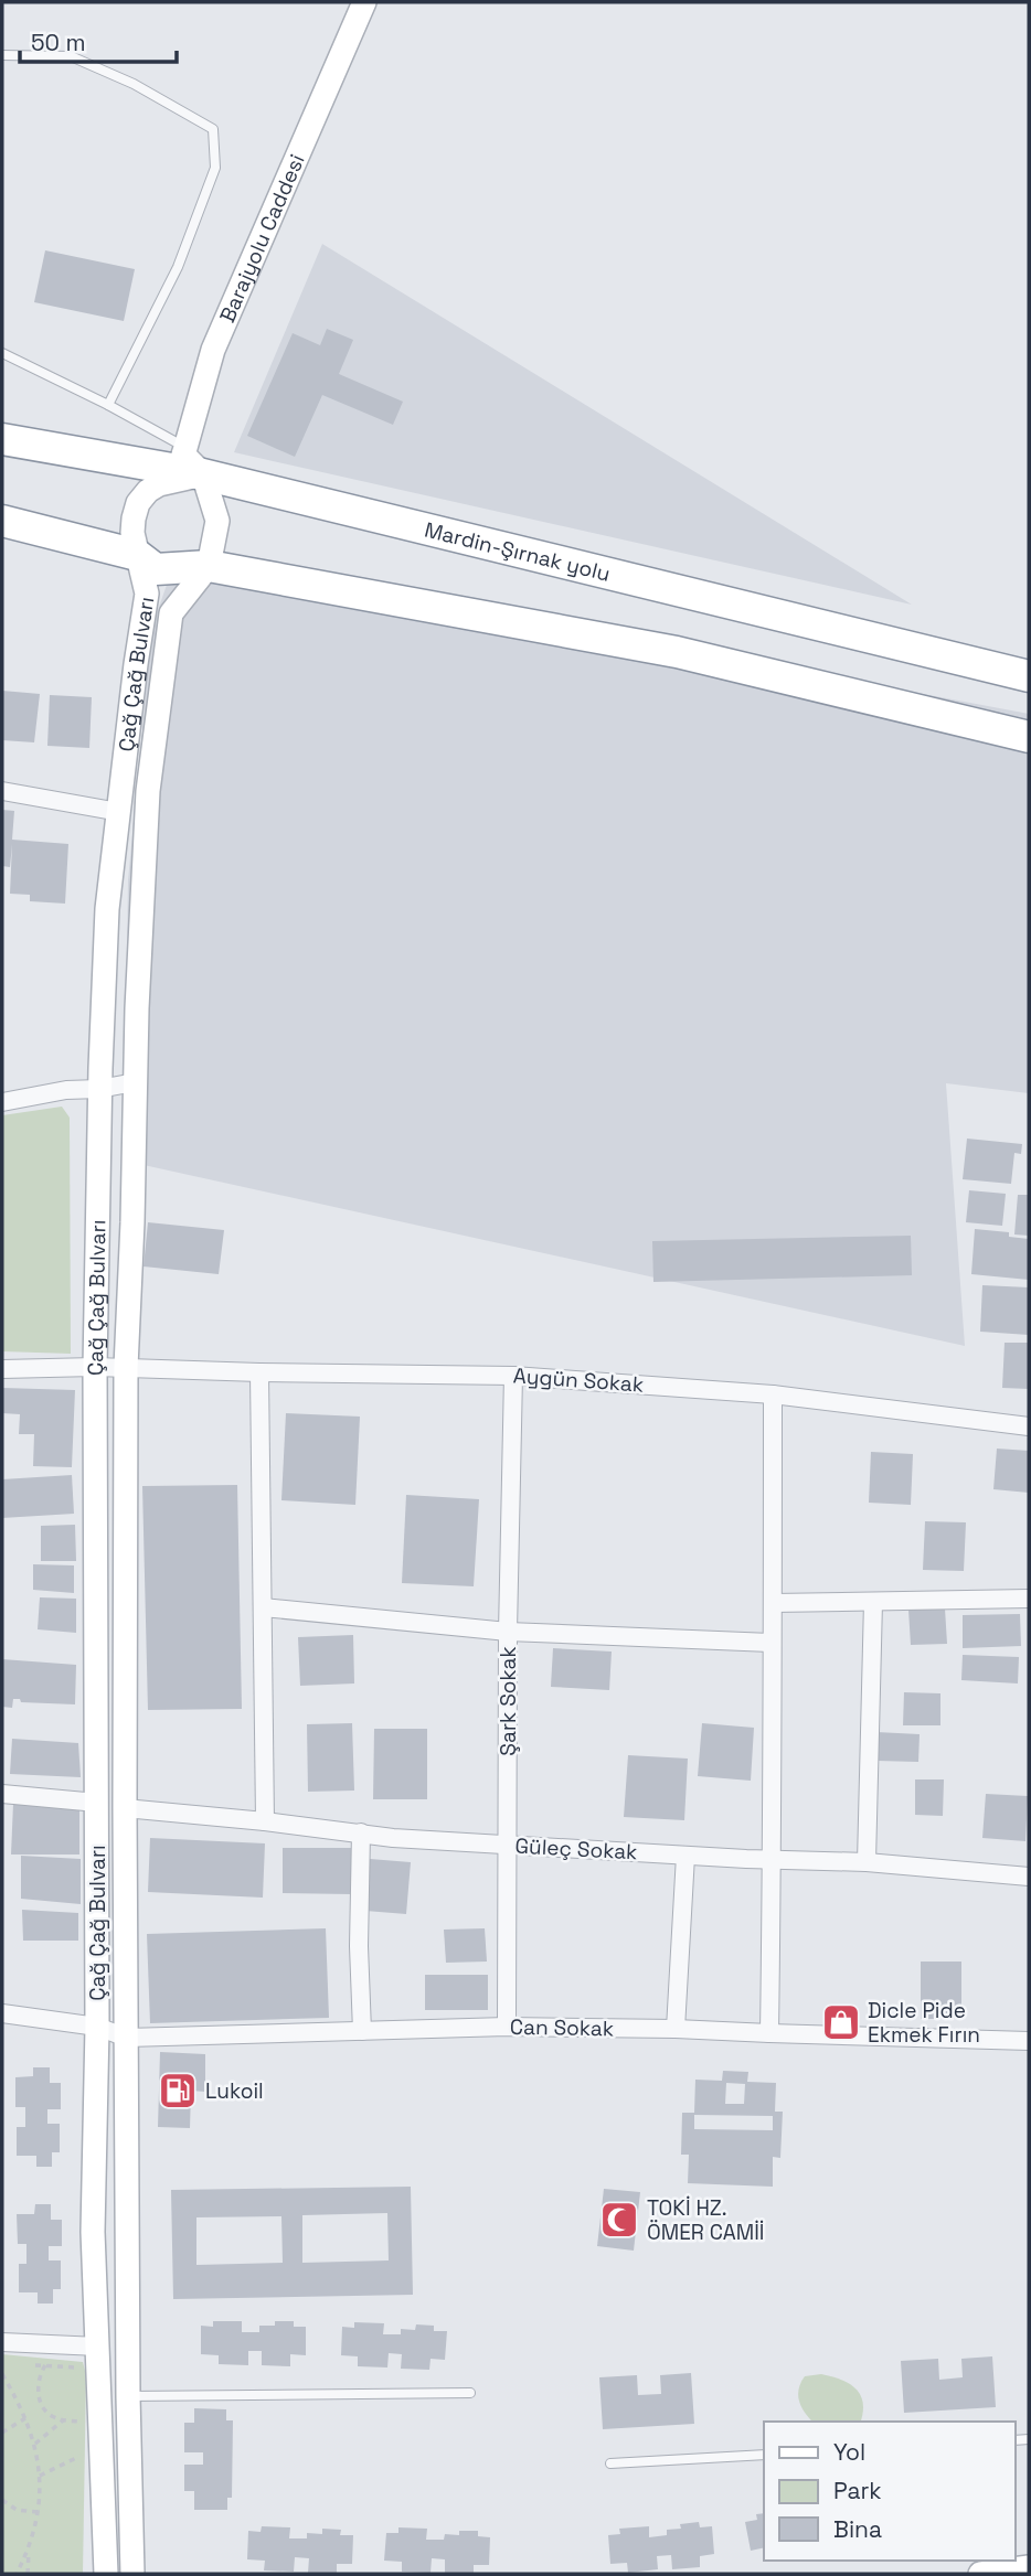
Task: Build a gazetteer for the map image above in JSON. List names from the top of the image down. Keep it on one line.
{"streets":{"highway":["Mardin-Şırnak yolu"],"main road":["Barajyolu Caddesi","Çağ Çağ Bulvarı"],"street":["Aygün Sokak","Şark Sokak","Güleç Sokak","Can Sokak"]},"crossings":[["Mardin-Şırnak yolu","Çağ Çağ Bulvarı"],["Çağ Çağ Bulvarı","Aygün Sokak"],["Çağ Çağ Bulvarı","Güleç Sokak"],["Çağ Çağ Bulvarı","Can Sokak"],["Aygün Sokak","Şark Sokak"],["Şark Sokak","Güleç Sokak"],["Şark Sokak","Can Sokak"]],"places":{"shop":["Dicle Pide Ekmek Fırın"],"fuel station":["Lukoil"],"mosque":["TOKİ HZ. ÖMER CAMİİ"]},"legend":["Yol","Park","Bina"],"scale_bar":"50 m"}
